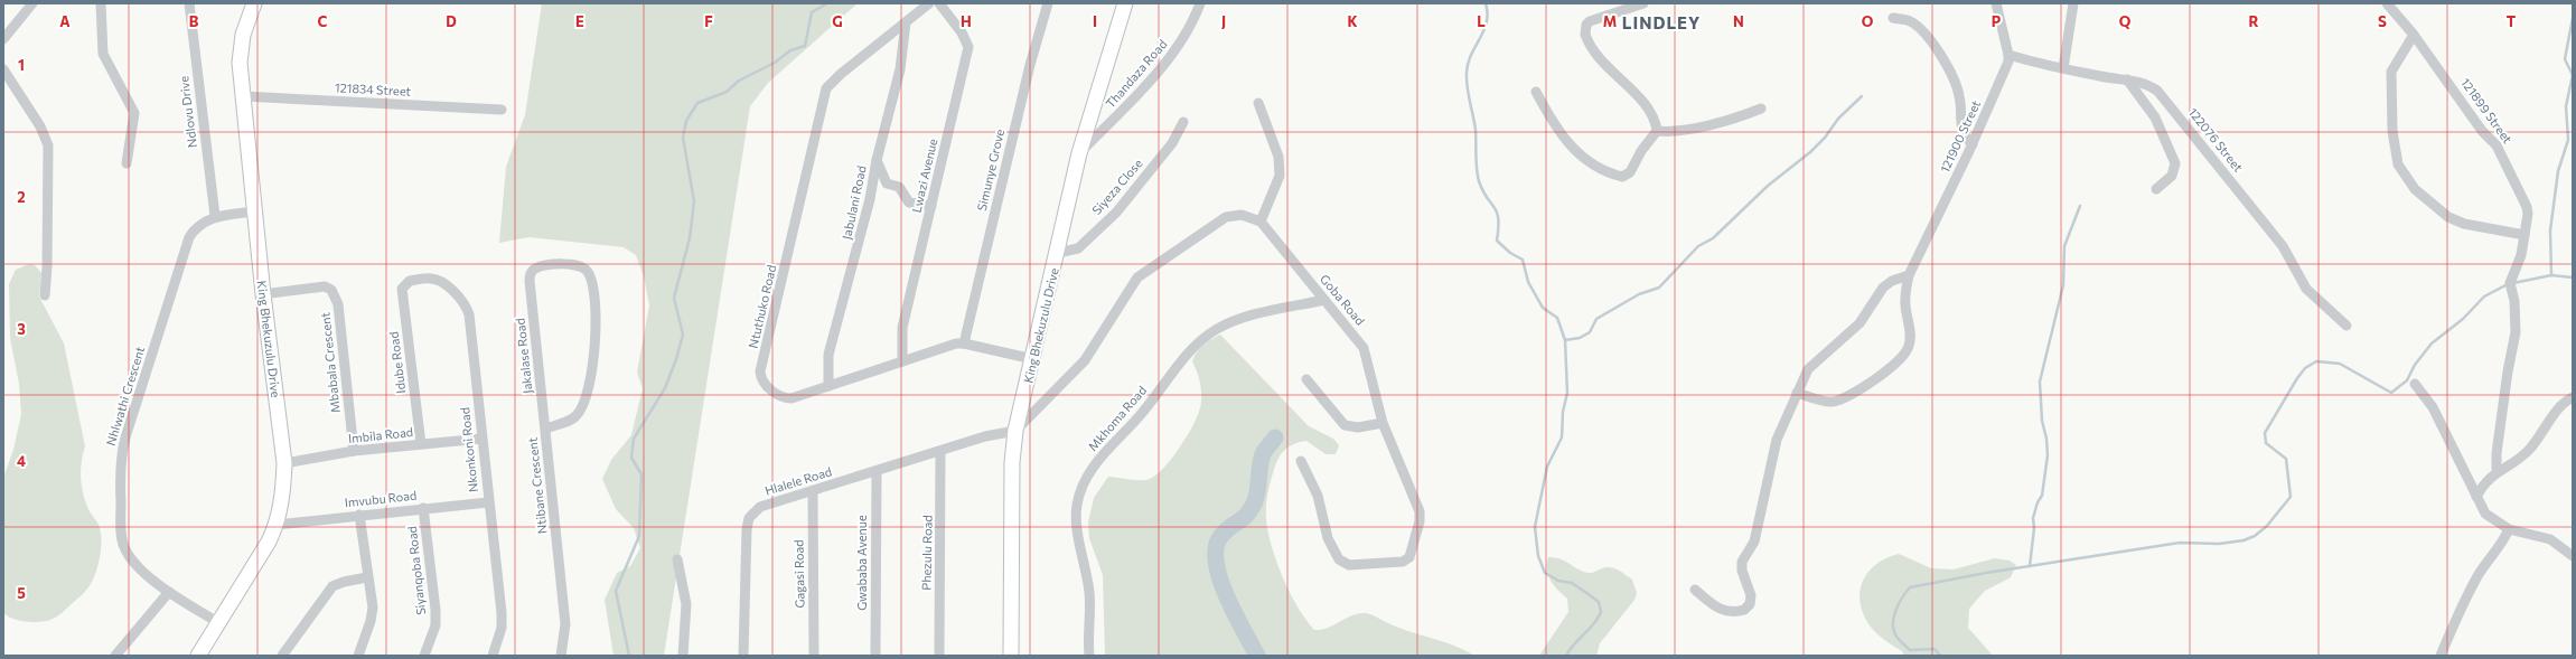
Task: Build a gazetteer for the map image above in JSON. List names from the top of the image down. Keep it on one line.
{"streets":{"street":["Thandaza Road","121834 Street","121899 Street","Ndlovu Drive","121900 Street","122076 Street","Simunye Grove","Lwazi Avenue","Siyeza Close","Jabulani Road","Goba Road","Ntuthuko Road","King Bhekuzulu Drive","Jakalase Road","Mbabala Crescent","Idube Road","Nhlwathi Crescent","Mkhoma Road","Imbila Road","Nkonkoni Road","Hlalele Road","Ntibane Crescent","Imvubu Road","Phezulu Road","Gwababa Avenue","Siyanqoba Road","Gagasi Road"]},"crossings":[["Thandaza Road","King Bhekuzulu Drive"],["121834 Street","King Bhekuzulu Drive"],["Ndlovu Drive","Nhlwathi Crescent"],["121900 Street","122076 Street"],["Simunye Grove","Ntuthuko Road"],["Lwazi Avenue","Ntuthuko Road"],["Siyeza Close","King Bhekuzulu Drive"],["Jabulani Road","Ntuthuko Road"],["Goba Road","Mkhoma Road"],["Ntuthuko Road","King Bhekuzulu Drive"],["King Bhekuzulu Drive","Mbabala Crescent"],["King Bhekuzulu Drive","Nhlwathi Crescent"],["King Bhekuzulu Drive","Imbila Road"],["King Bhekuzulu Drive","Hlalele Road"],["King Bhekuzulu Drive","Imvubu Road"],["Jakalase Road","Ntibane Crescent"],["Mbabala Crescent","Imbila Road"],["Idube Road","Imbila Road"],["Idube Road","Nkonkoni Road"],["Imbila Road","Nkonkoni Road"],["Nkonkoni Road","Imvubu Road"],["Hlalele Road","Phezulu Road"],["Hlalele Road","Gwababa Avenue"],["Hlalele Road","Gagasi Road"],["Imvubu Road","Siyanqoba Road"]],"districts":["LINDLEY"],"grid":{"columns":["A","B","C","D","E","F","G","H","I","J","K","L","M","N","O","P","Q","R","S","T"],"rows":["1","2","3","4","5"]}}
